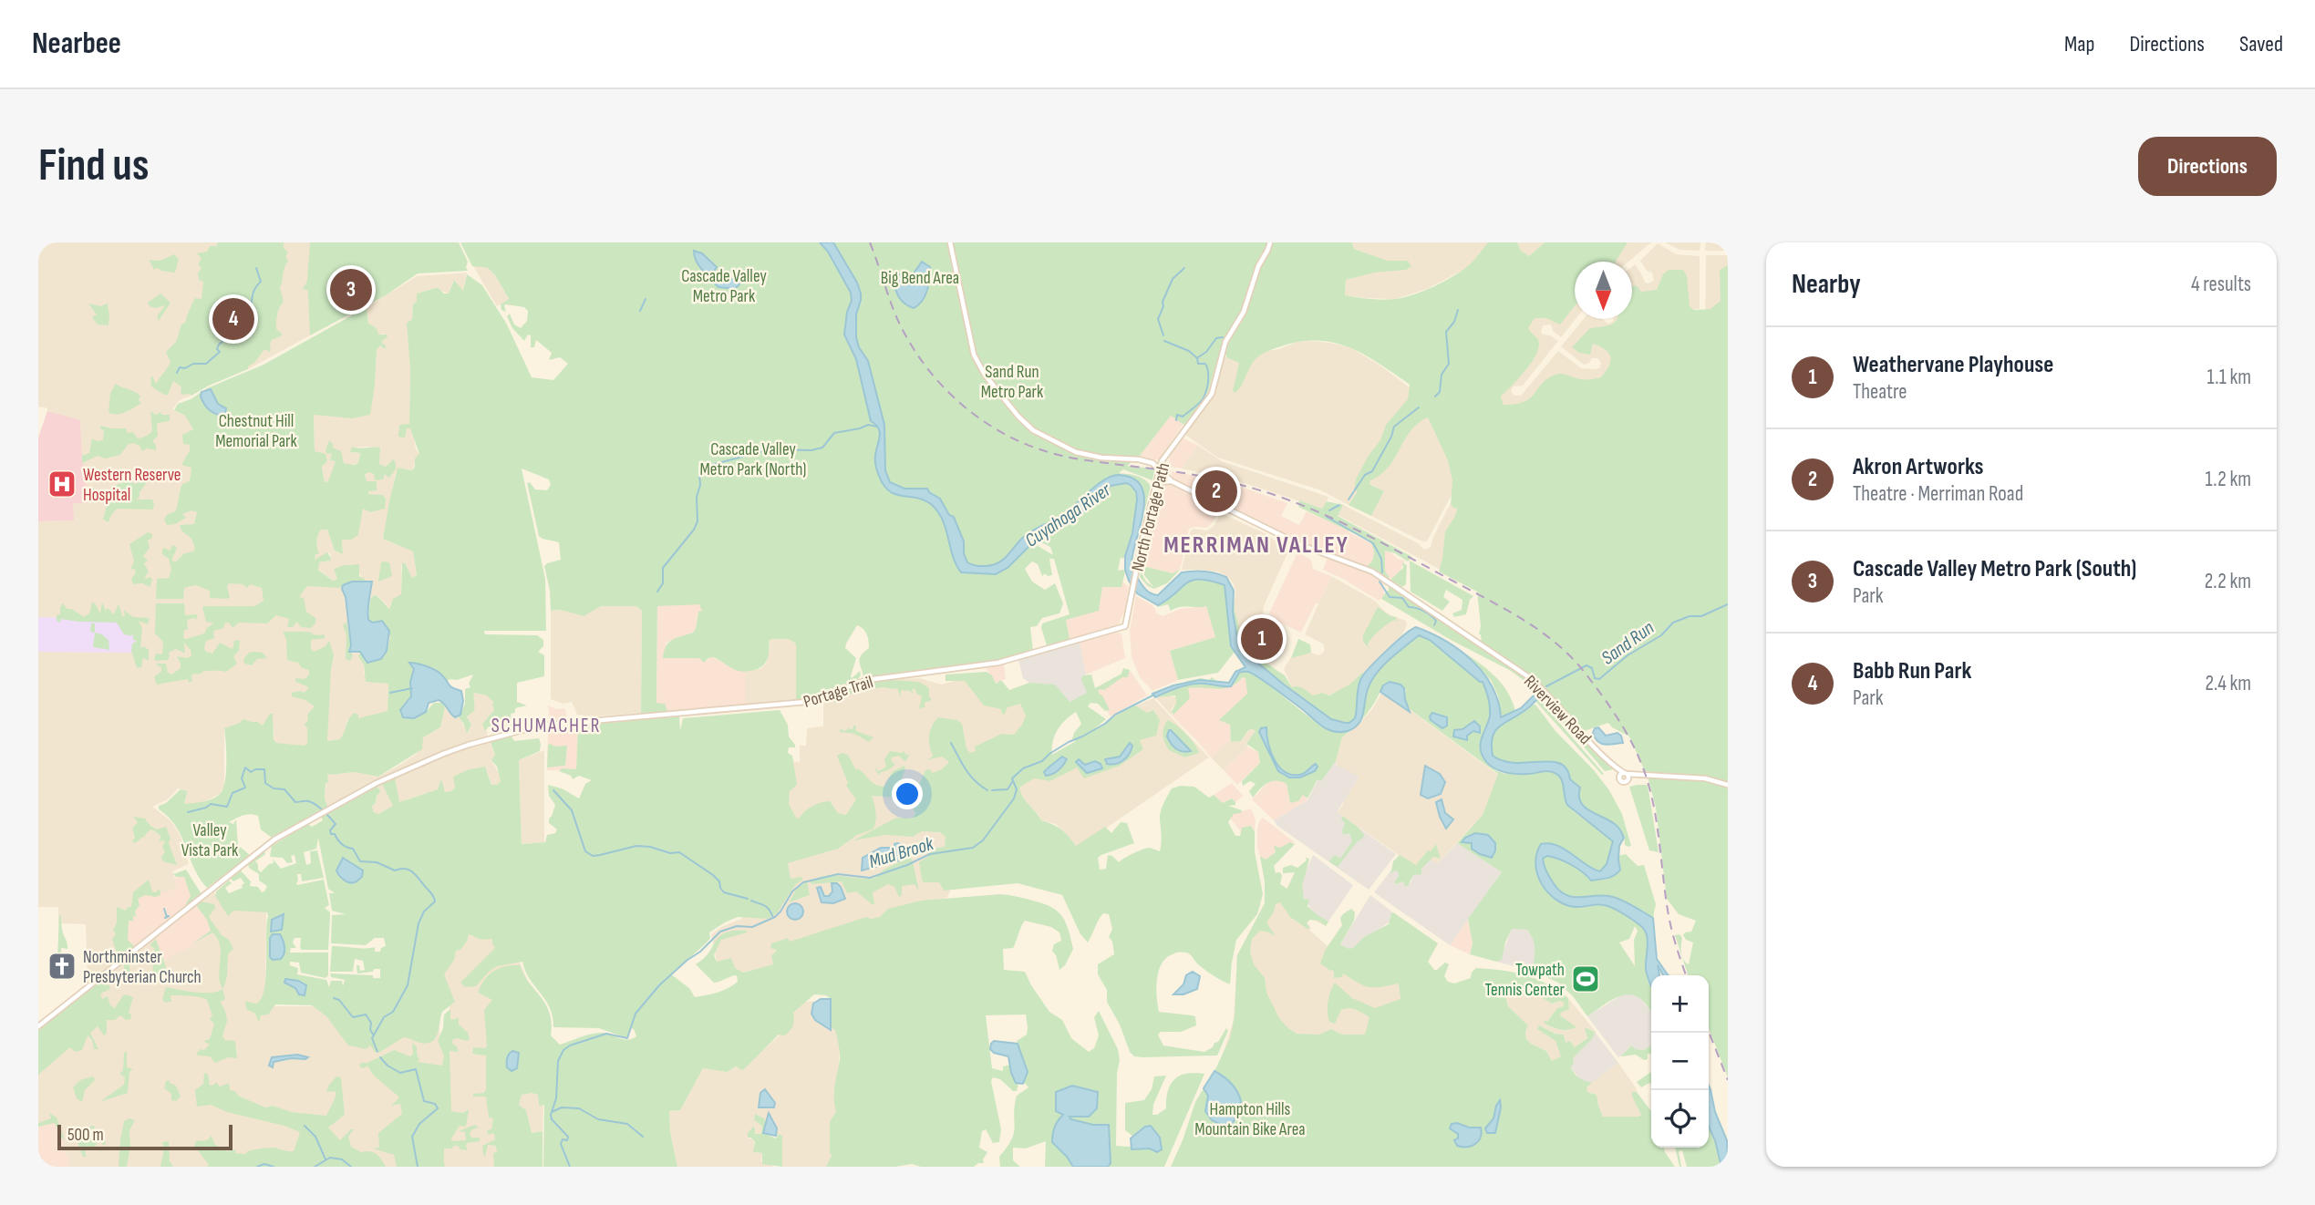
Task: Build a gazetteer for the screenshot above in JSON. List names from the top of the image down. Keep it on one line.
{"streets":{"main road":["North Portage Path","Portage Trail","Riverview Road"]},"crossings":[["North Portage Path","Portage Trail"],["North Portage Path","Riverview Road"]],"districts":["MERRIMAN VALLEY","SCHUMACHER"],"water":["Cuyahoga River","Sand Run","Mud Brook"],"parks":["Cascade Valley Metro Park","Big Bend Area","Sand Run Metro Park","Chestnut Hill Memorial Park","Cascade Valley Metro Park (North)","Valley Vista Park","Hampton Hills Mountain Bike Area"],"places":{"hospital":["Western Reserve Hospital"],"church":["Northminster Presbyterian Church"],"sports":["Towpath Tennis Center"]},"scale_bar":"500 m","north":"bottom","page":{"header":"Nearbee","nav":["Map","Directions","Saved"],"buttons":"Directions","title":"Find us","heading":["Nearby","4 results"],"pins":["3","4","2","1"],"list":[{"mark":"1","name":"Weathervane Playhouse","note":"Theatre","value":"1.1 km"},{"mark":"2","name":"Akron Artworks","note":"Theatre · Merriman Road","value":"1.2 km"},{"mark":"3","name":"Cascade Valley Metro Park (South)","note":"Park","value":"2.2 km"},{"mark":"4","name":"Babb Run Park","note":"Park","value":"2.4 km"}],"map_buttons":["+","−"],"scale":"500 m"}}
